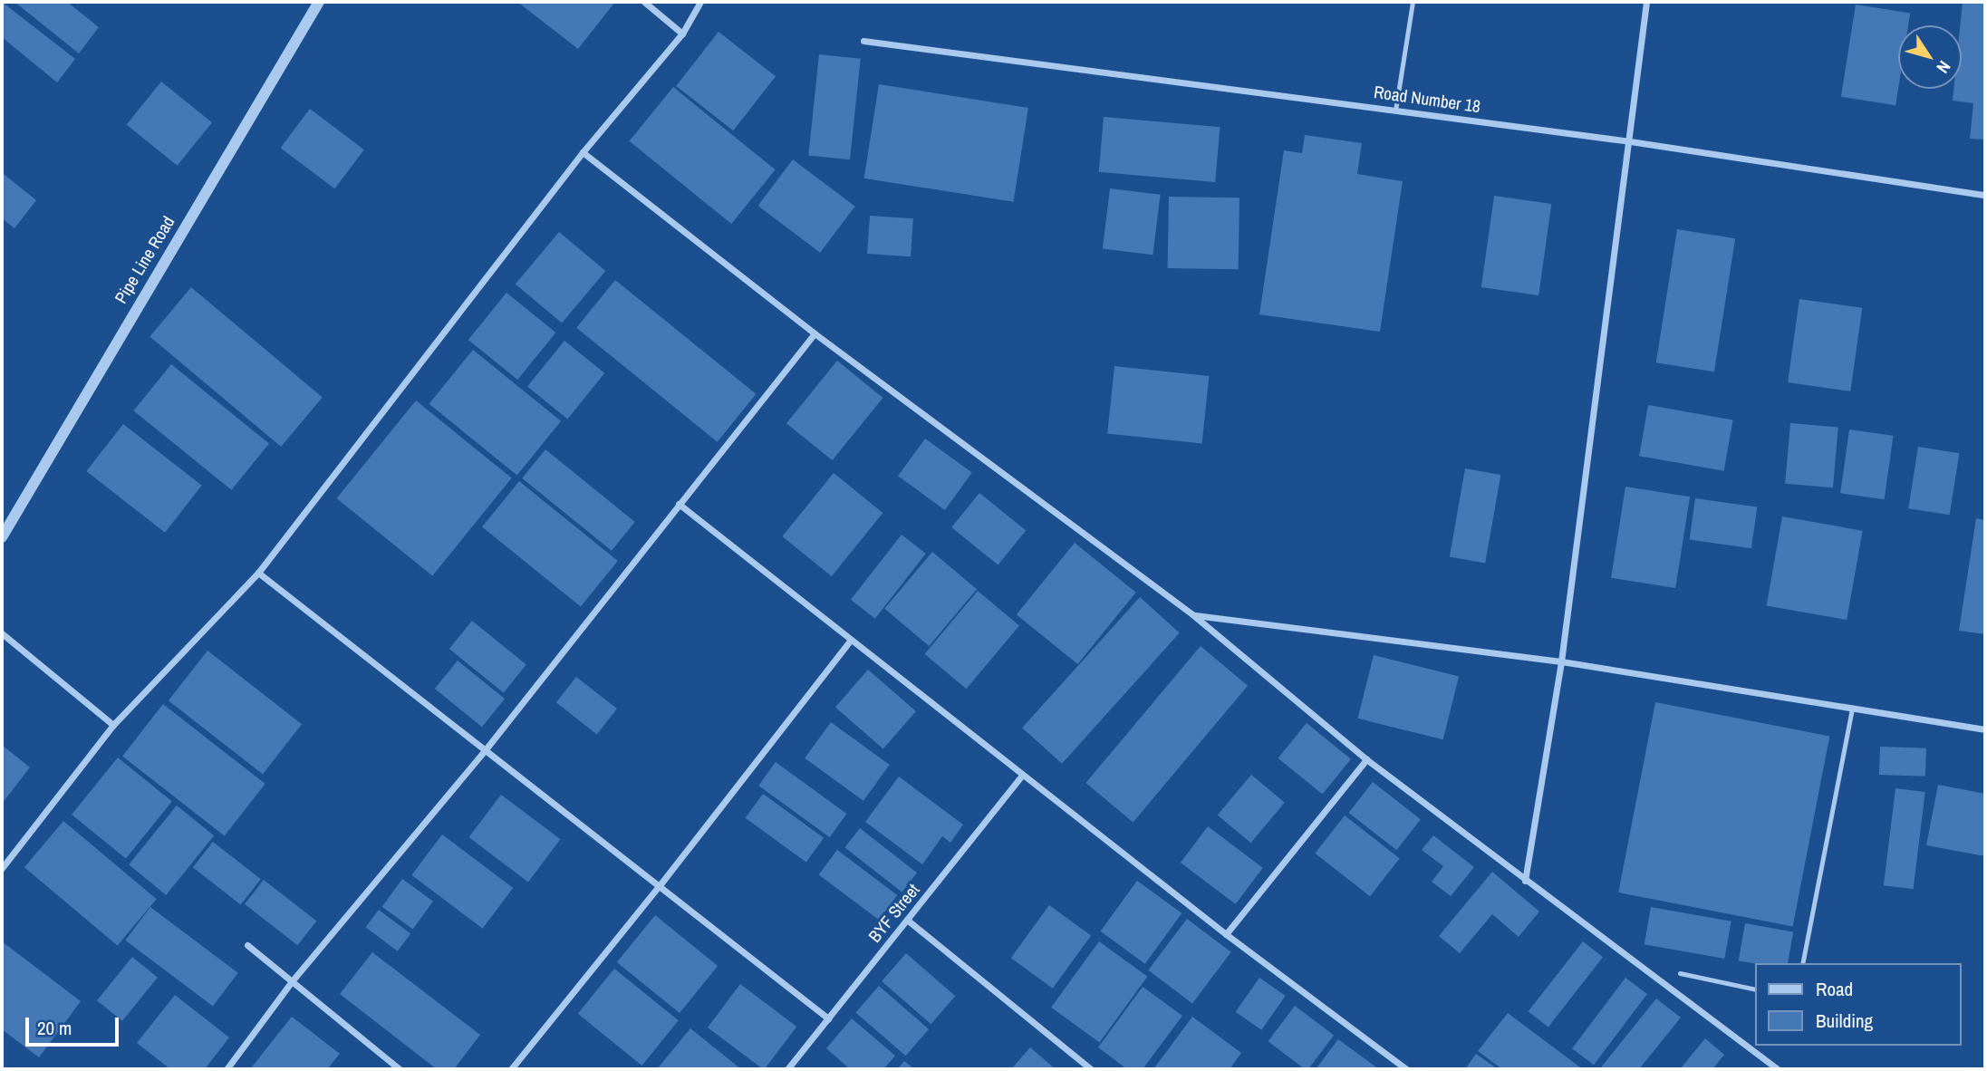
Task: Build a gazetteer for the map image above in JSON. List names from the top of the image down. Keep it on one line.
{"streets":{"street":["Road Number 18","Pipe Line Road","BYF Street"]},"legend":["Road","Building"],"scale_bar":"20 m","north":"bottom right"}
